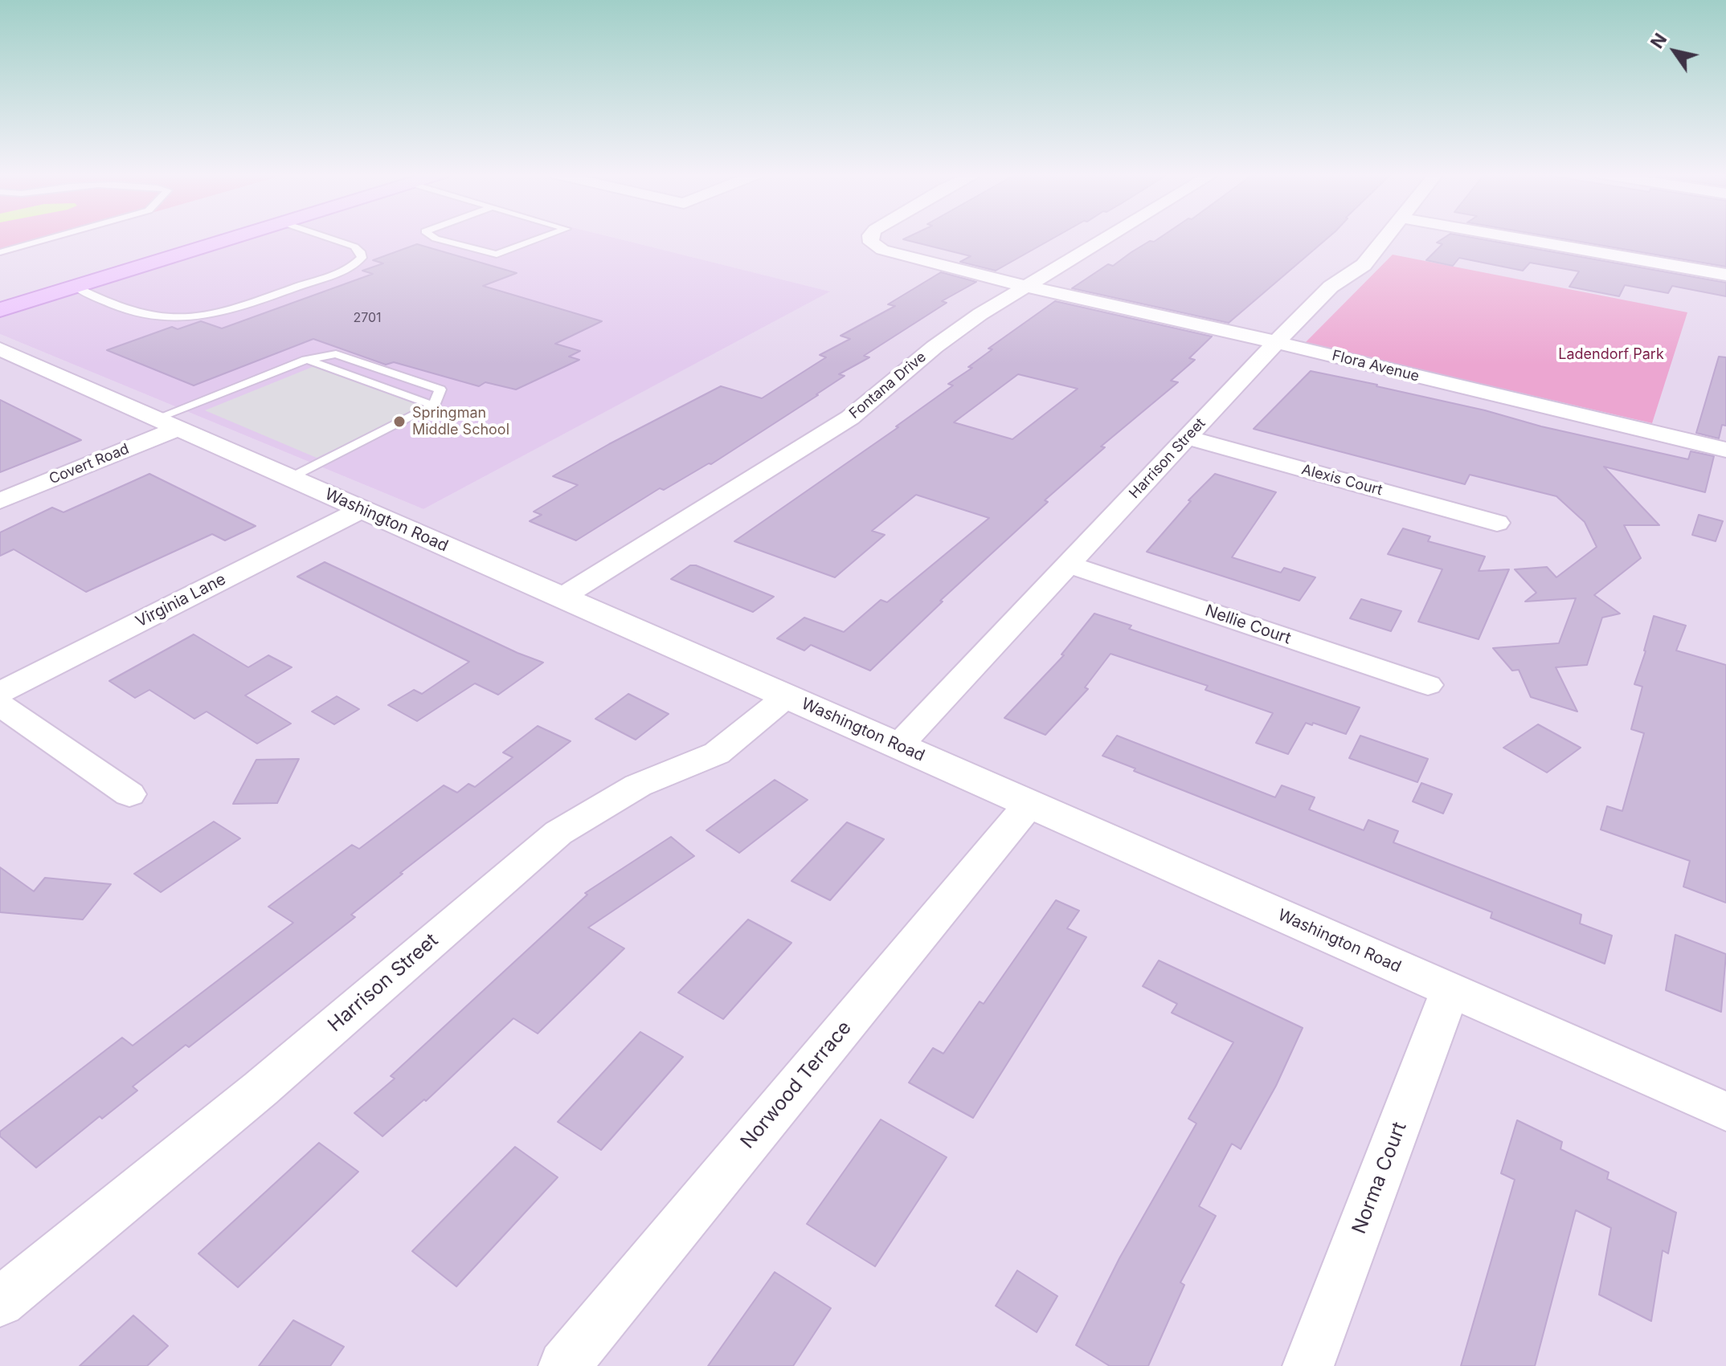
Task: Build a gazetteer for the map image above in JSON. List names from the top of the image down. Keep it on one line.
{"streets":{"street":["Flora Avenue","Fontana Drive","Harrison Street","Covert Road","Alexis Court","Washington Road","Virginia Lane","Nellie Court","Norwood Terrace","Norma Court"]},"crossings":[["Flora Avenue","Fontana Drive"],["Flora Avenue","Harrison Street"],["Fontana Drive","Washington Road"],["Harrison Street","Alexis Court"],["Harrison Street","Washington Road"],["Harrison Street","Nellie Court"],["Covert Road","Washington Road"],["Washington Road","Virginia Lane"],["Washington Road","Norwood Terrace"],["Washington Road","Norma Court"]],"parks":["Ladendorf Park"],"places":["Springman Middle School"],"house_numbers":["2701"],"north":"top left"}
